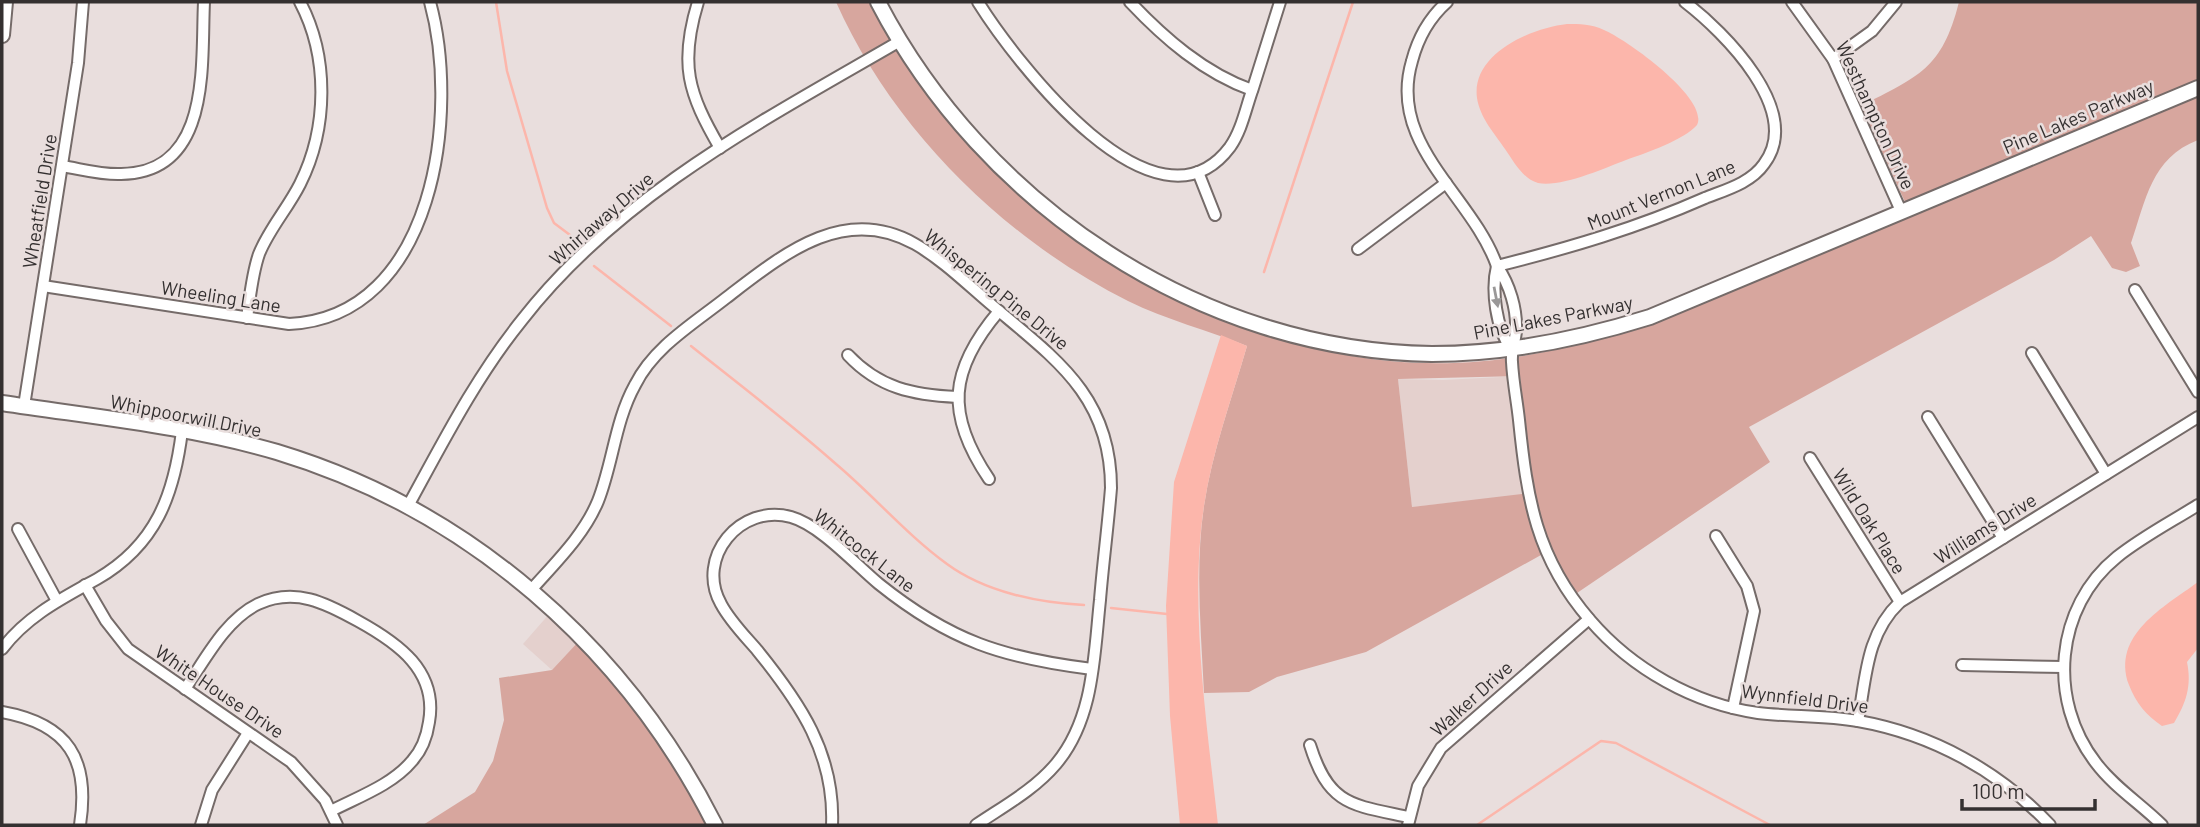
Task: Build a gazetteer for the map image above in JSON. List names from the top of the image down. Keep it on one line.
{"streets":{"street":["Westhampton Drive","Pine Lakes Parkway","Mount Vernon Lane","Wheatfield Drive","Whirlaway Drive","Whispering Pine Drive","Wheeling Lane","Whippoorwill Drive","Wild Oak Place","Williams Drive","Whitcock Lane","White House Drive","Walker Drive","Wynnfield Drive"]},"crossings":[["Westhampton Drive","Pine Lakes Parkway"],["Pine Lakes Parkway","Whirlaway Drive"],["Pine Lakes Parkway","Wynnfield Drive"],["Wheatfield Drive","Wheeling Lane"],["Wheatfield Drive","Whippoorwill Drive"],["Whirlaway Drive","Whippoorwill Drive"],["Whispering Pine Drive","Whippoorwill Drive"],["Whispering Pine Drive","Whitcock Lane"],["Wild Oak Place","Williams Drive"],["Williams Drive","Wynnfield Drive"],["Walker Drive","Wynnfield Drive"]],"scale_bar":"100 m"}
